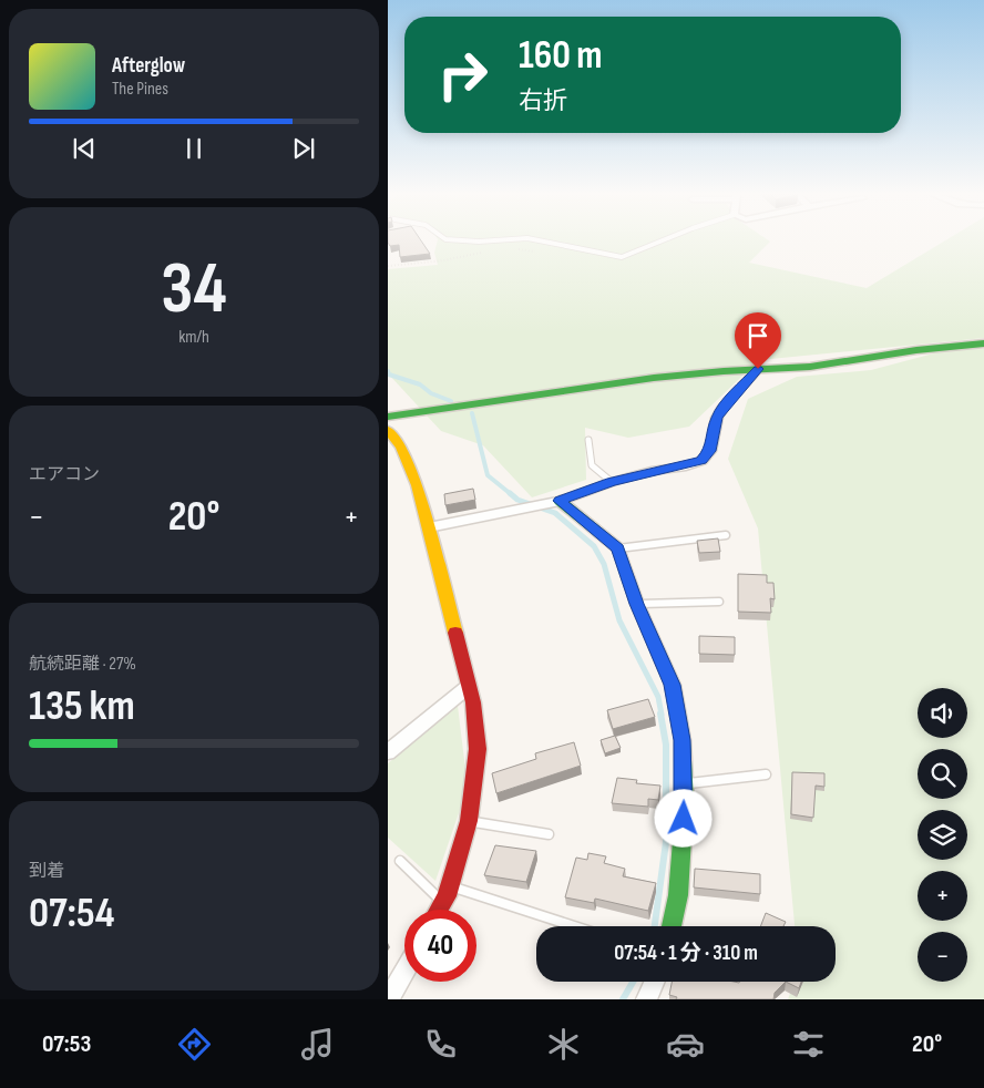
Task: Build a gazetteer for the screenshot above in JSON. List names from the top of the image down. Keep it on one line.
{"page":{"turn":["160 m","右折"],"song":["Afterglow","The Pines"],"tile":[["34","km/h"],"エアコン",["航続距離 · 27%","135 km"],["到着","07:54"]],"heat":["−","20°","+"],"map_buttons":["+","−"],"limit":"40","trip":"07:54 · 1 分 · 310 m","tabs":["07:53","20°"]}}
